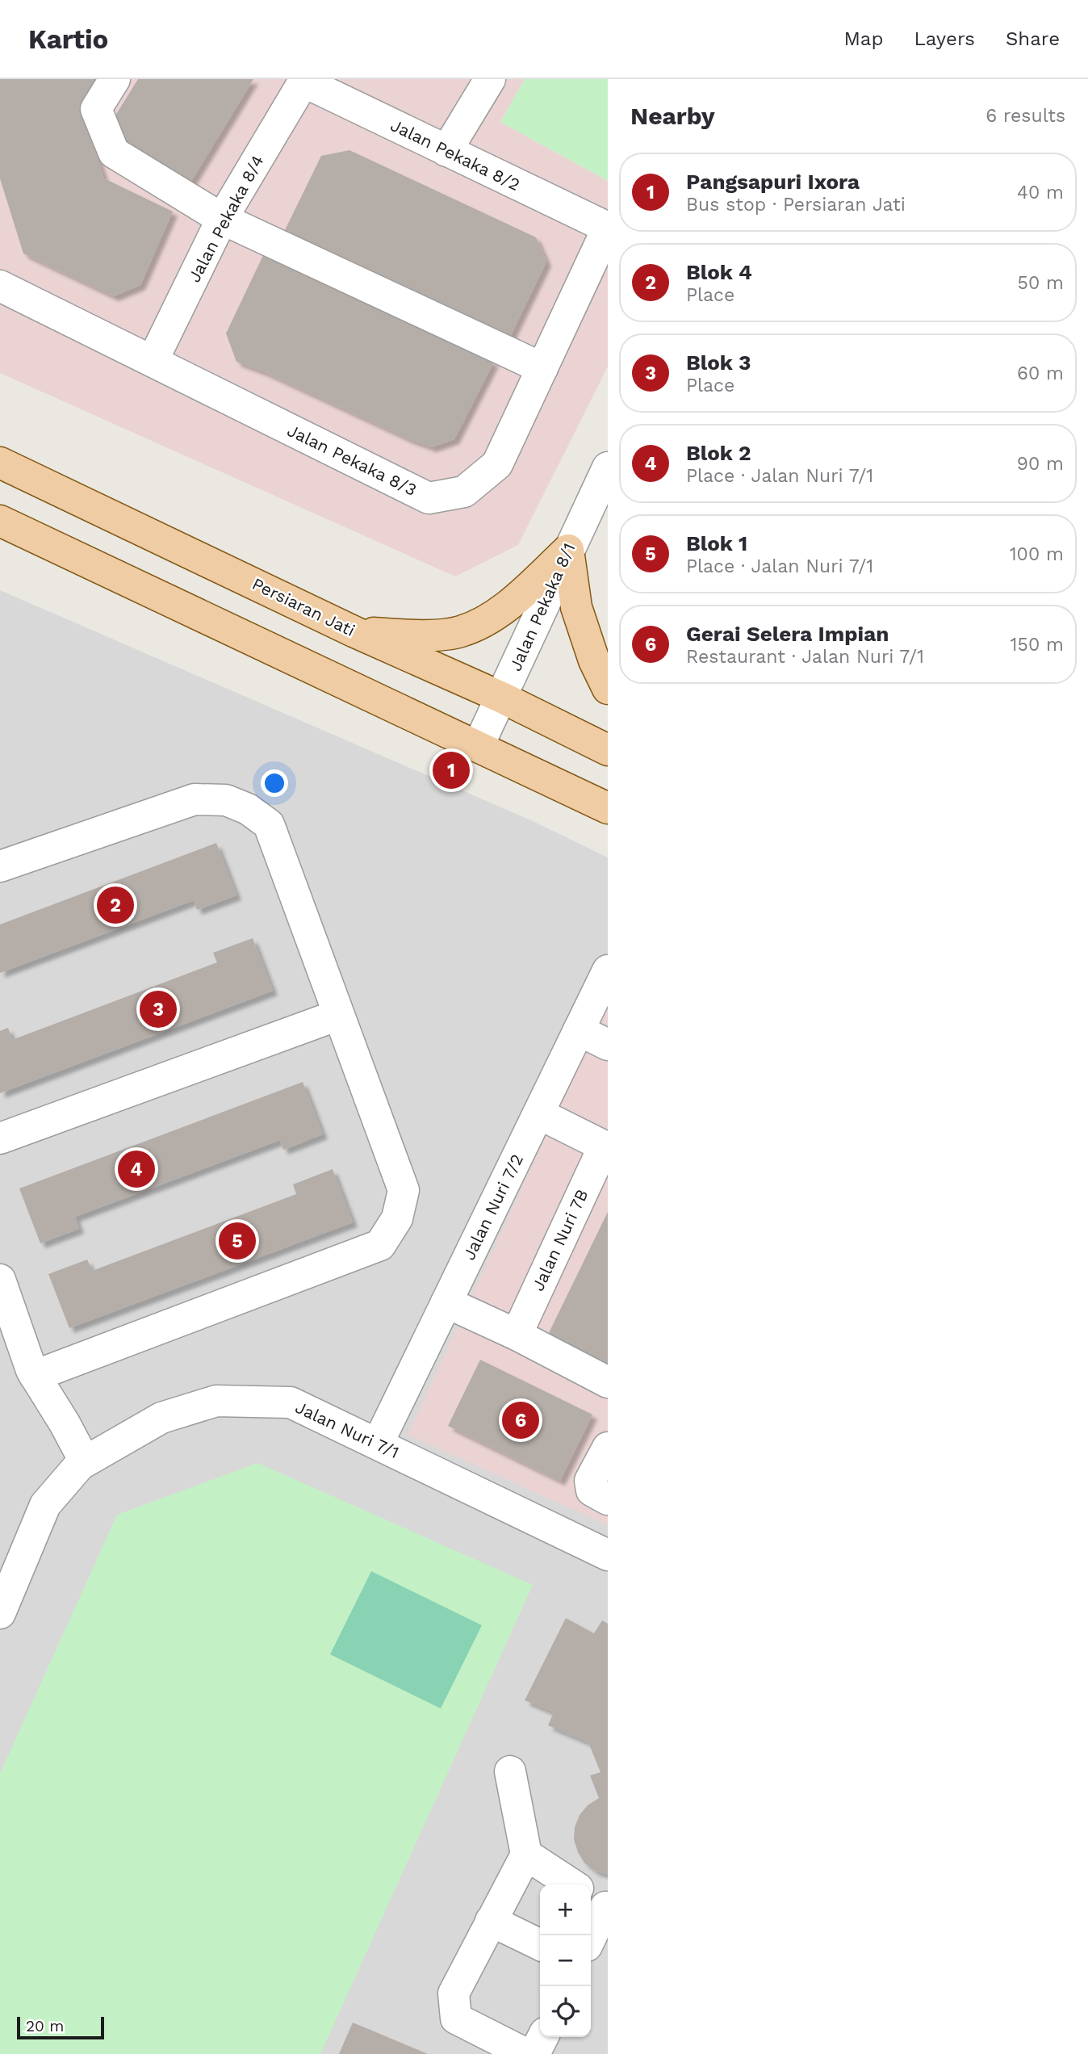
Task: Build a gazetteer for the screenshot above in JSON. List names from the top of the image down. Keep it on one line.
{"streets":{"main road":["Persiaran Jati"],"street":["Jalan Pekaka 8/2","Jalan Pekaka 8/4","Jalan Pekaka 8/3","Jalan Pekaka 8/1","Jalan Nuri 7/2","Jalan Nuri 7B","Jalan Nuri 7/1"]},"crossings":[["Jalan Pekaka 8/2","Jalan Pekaka 8/4"],["Jalan Pekaka 8/2","Jalan Pekaka 8/3"],["Jalan Pekaka 8/4","Jalan Pekaka 8/3"],["Persiaran Jati","Jalan Pekaka 8/1"],["Jalan Nuri 7/2","Jalan Nuri 7/1"]],"scale_bar":"20 m","page":{"header":"Kartio","nav":["Map","Layers","Share"],"heading":["Nearby","6 results"],"list":[{"mark":"1","name":"Pangsapuri Ixora","note":"Bus stop · Persiaran Jati","value":"40 m"},{"mark":"2","name":"Blok 4","note":"Place","value":"50 m"},{"mark":"3","name":"Blok 3","note":"Place","value":"60 m"},{"mark":"4","name":"Blok 2","note":"Place · Jalan Nuri 7/1","value":"90 m"},{"mark":"5","name":"Blok 1","note":"Place · Jalan Nuri 7/1","value":"100 m"},{"mark":"6","name":"Gerai Selera Impian","note":"Restaurant · Jalan Nuri 7/1","value":"150 m"}],"pins":["1","2","3","4","5","6"],"map_buttons":["+","−"],"scale":"20 m"}}
